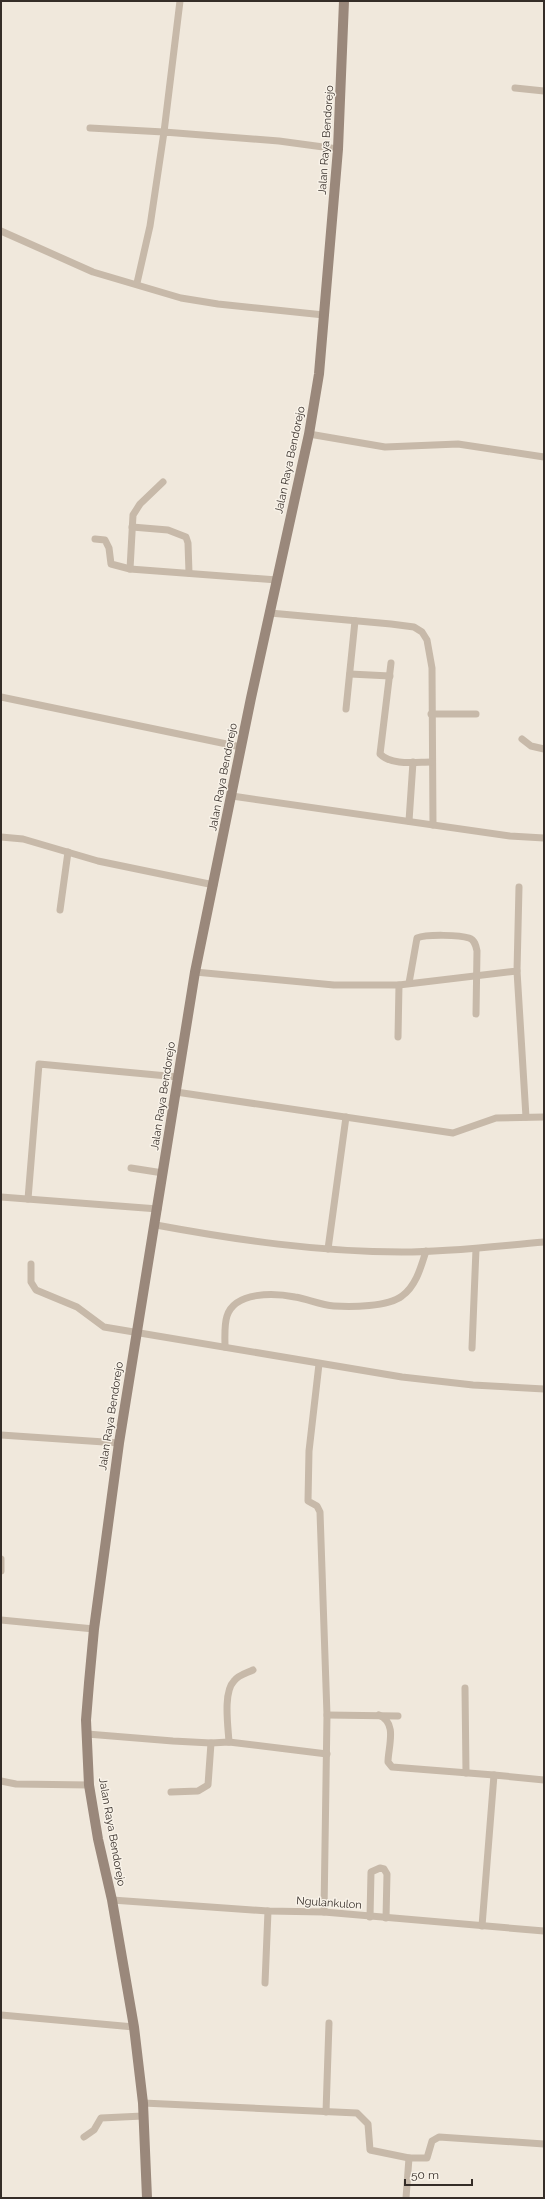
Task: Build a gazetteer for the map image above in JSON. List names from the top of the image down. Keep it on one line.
{"streets":{"main road":["Jalan Raya Bendorejo"],"street":["Ngulankulon"]},"crossings":[["Jalan Raya Bendorejo","Ngulankulon"]],"scale_bar":"50 m"}
